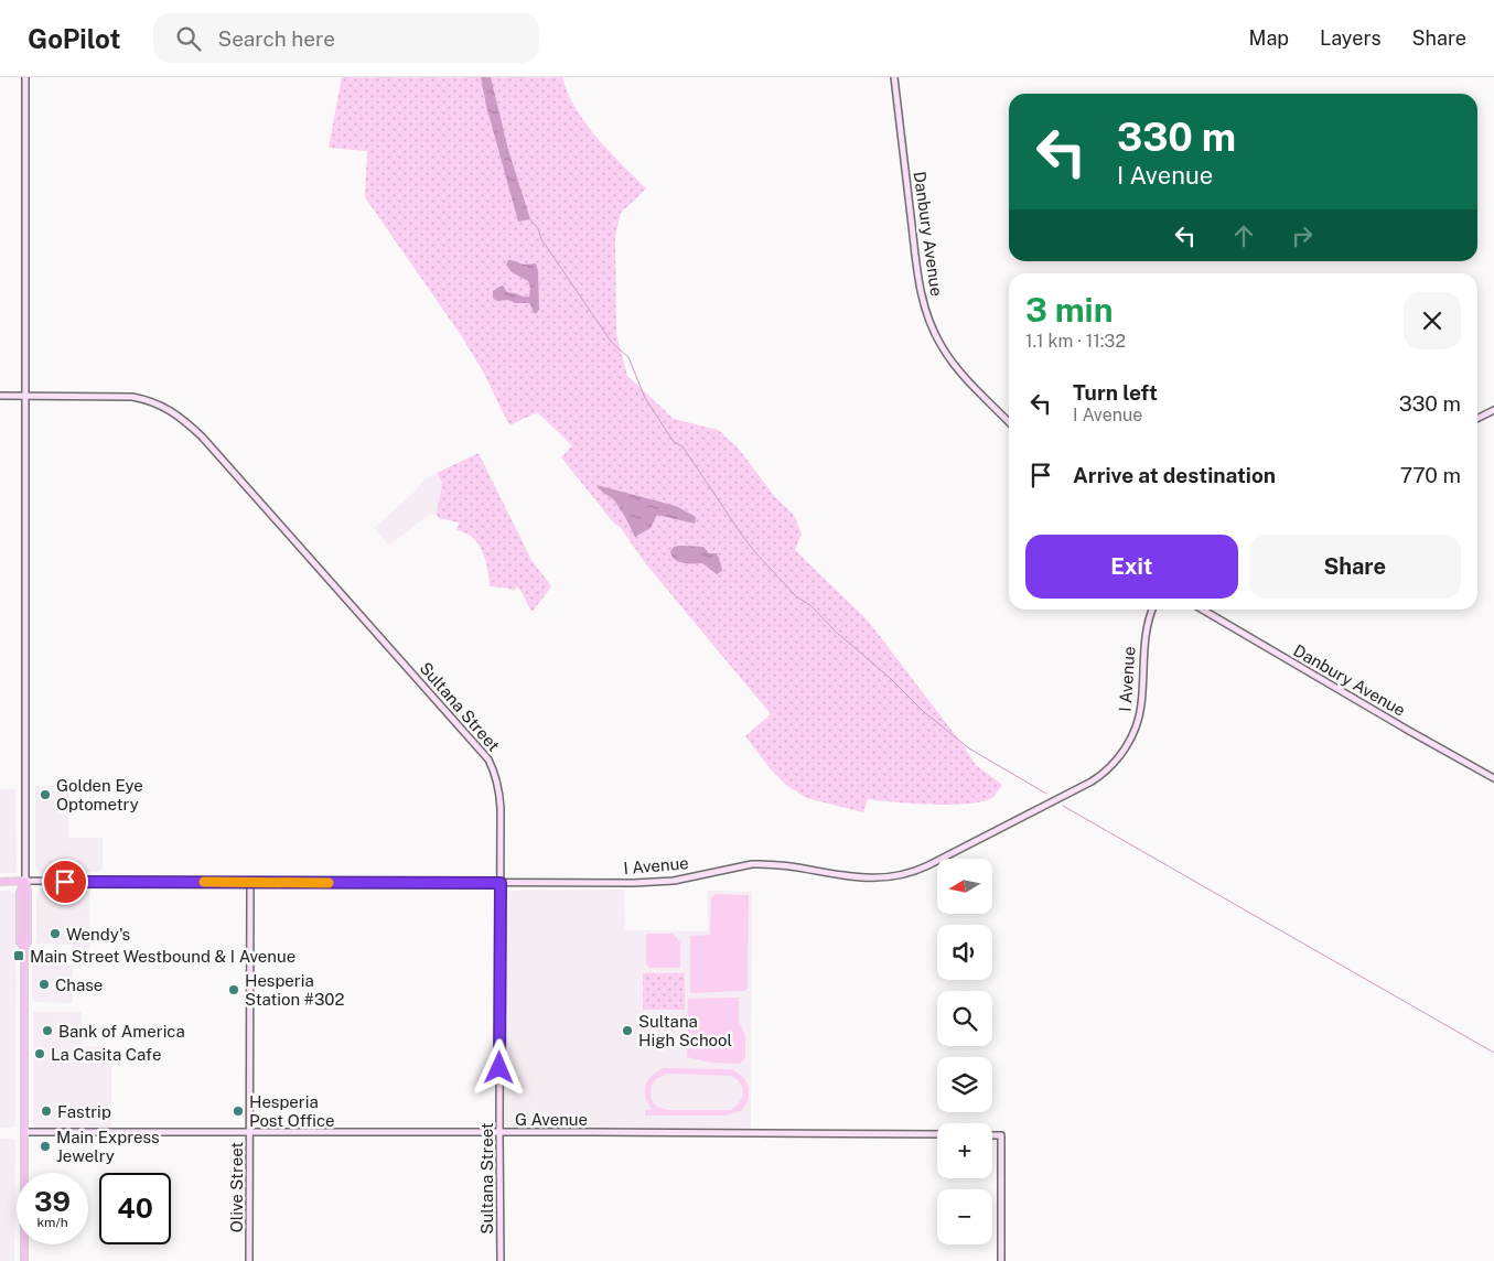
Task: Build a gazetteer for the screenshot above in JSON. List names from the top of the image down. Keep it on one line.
{"streets":{"main road":["I Avenue"],"street":["Danbury Avenue","Sultana Street","G Avenue","Olive Street"]},"crossings":[["I Avenue","Sultana Street"],["I Avenue","Olive Street"],["Sultana Street","G Avenue"],["G Avenue","Olive Street"]],"places":{"other":["Golden Eye Optometry","Wendy's","Chase","Hesperia Station #302","Bank of America","Sultana High School","La Casita Cafe","Fastrip","Hesperia Post Office","Main Express Jewelry"],"transit":["Main Street Westbound & I Avenue"]},"north":"left","page":{"header":"GoPilot","search":"Search here","nav":["Map","Layers","Share"],"turn":["330 m","I Avenue"],"heading":["3 min","1.1 km · 11:32"],"list":[{"name":"Turn left","note":"I Avenue","value":"330 m"},{"name":"Arrive at destination","value":"770 m"}],"buttons":["Exit","Share"],"map_buttons":["+","−"],"speed":"39 km/h","limit":"40"}}
